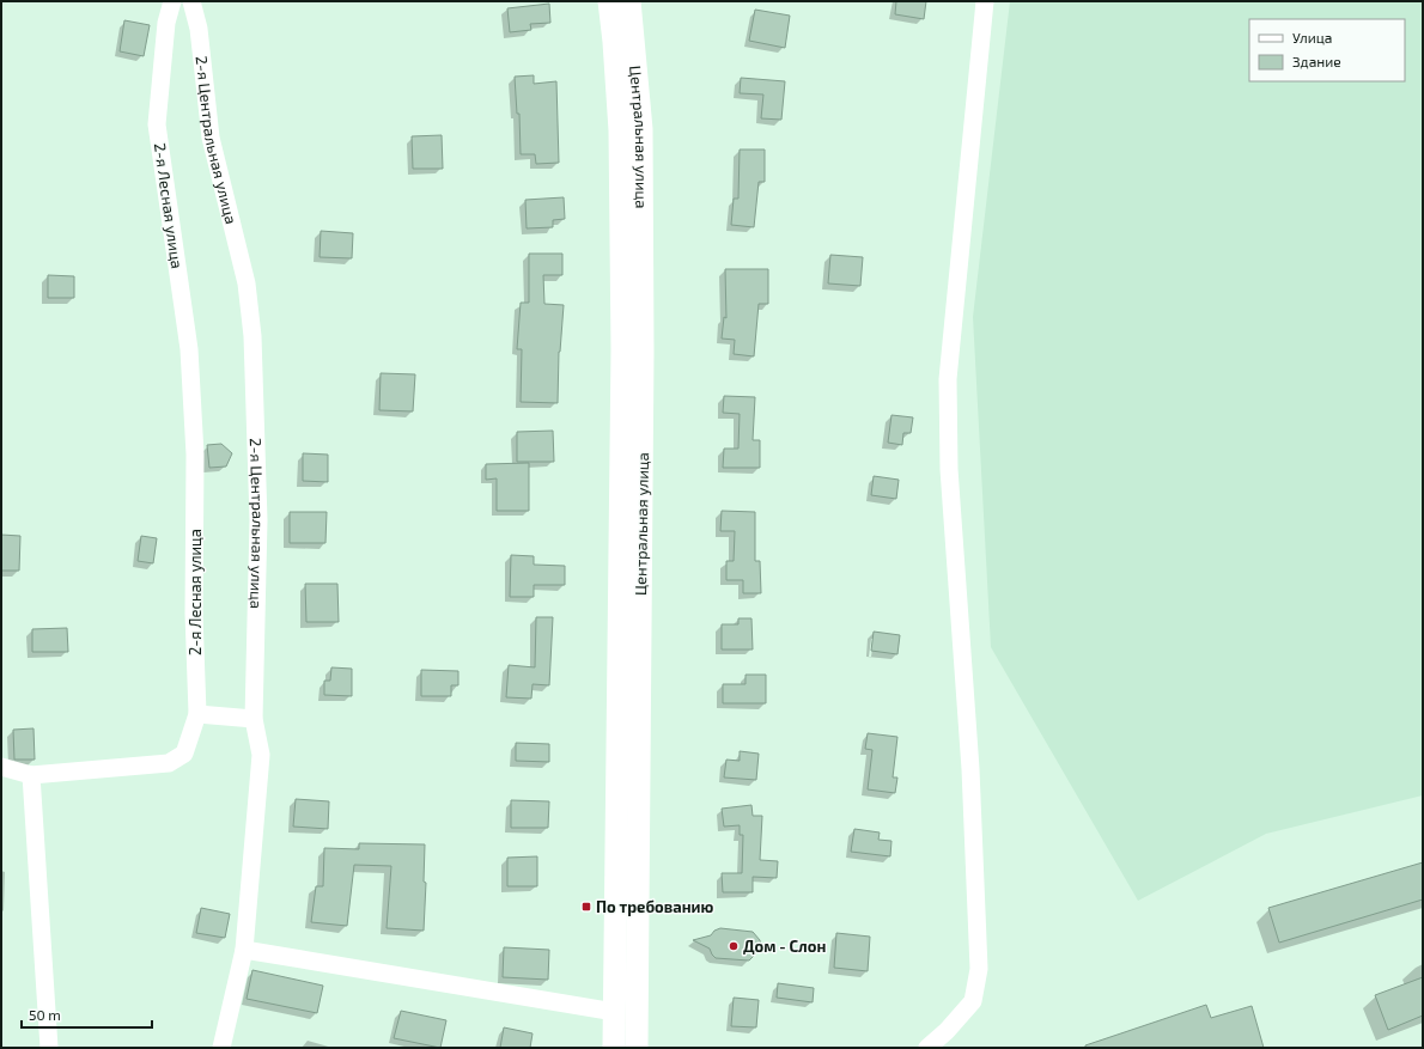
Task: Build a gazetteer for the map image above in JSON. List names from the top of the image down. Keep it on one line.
{"streets":{"main road":["Центральная улица"],"street":["2-я Центральная улица","2-я Лесная улица"]},"places":{"transit":["По требованию"],"other":["Дом - Слон"]},"legend":["Улица","Здание"],"scale_bar":"50 m"}
